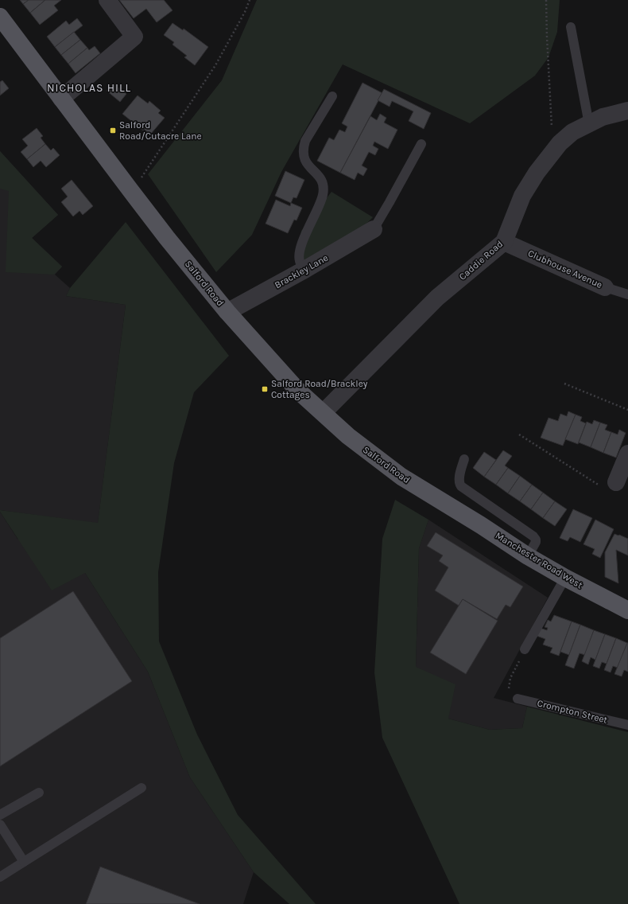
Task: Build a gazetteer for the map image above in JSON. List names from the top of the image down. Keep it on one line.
{"streets":{"main road":["Salford Road","Manchester Road West"],"street":["Caddie Road","Clubhouse Avenue","Brackley Lane"],"lane":["Crompton Street"]},"crossings":[["Caddie Road","Clubhouse Avenue"],["Caddie Road","Salford Road"],["Brackley Lane","Salford Road"],["Salford Road","Manchester Road West"]],"districts":["NICHOLAS HILL"],"places":{"transit":["Salford Road/Cutacre Lane","Salford Road/Brackley Cottages"]}}
